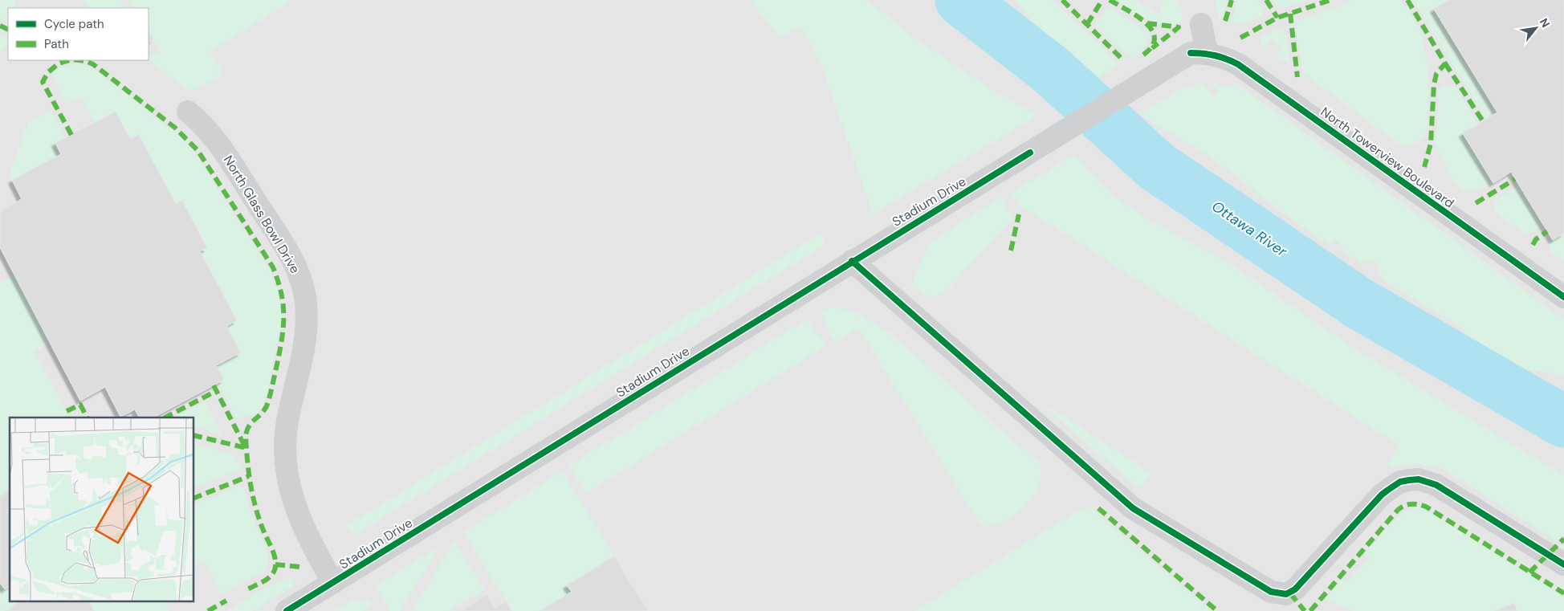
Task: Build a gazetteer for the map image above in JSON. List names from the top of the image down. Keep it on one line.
{"streets":{"street":["North Towerview Boulevard","Stadium Drive","North Glass Bowl Drive"]},"crossings":[["North Towerview Boulevard","Stadium Drive"],["Stadium Drive","North Glass Bowl Drive"]],"water":["Ottawa River"],"legend":["Cycle path","Path"],"north":"top right"}
